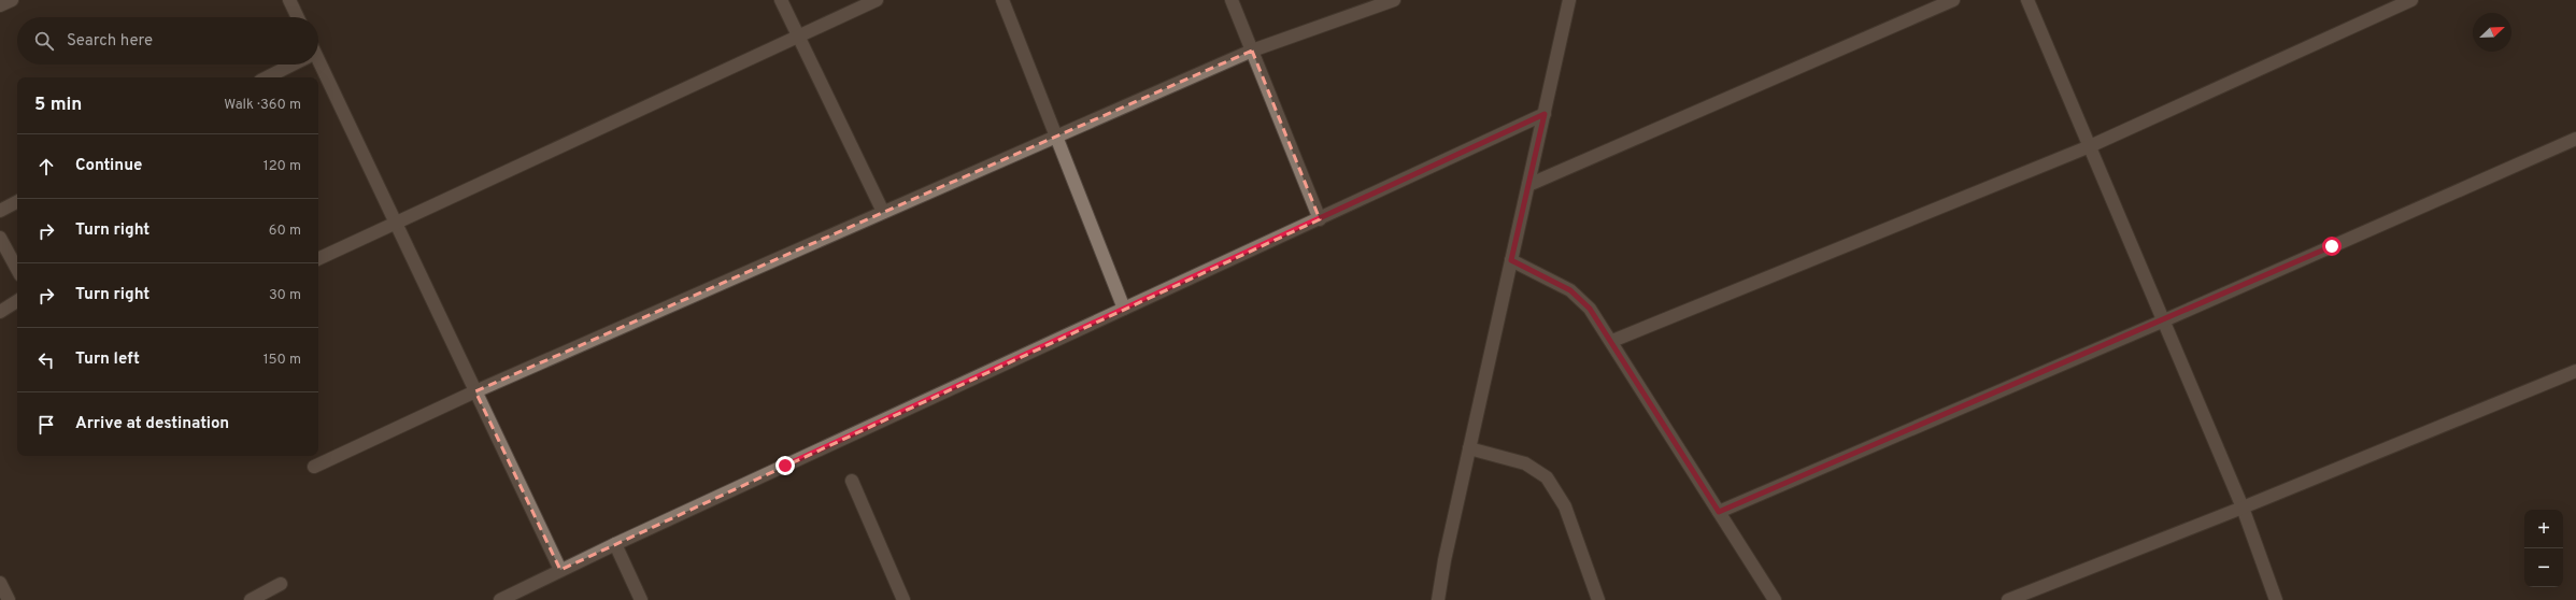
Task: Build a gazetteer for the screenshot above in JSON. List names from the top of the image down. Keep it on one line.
{"north":"top right","page":{"search":"Search here","heading":["5 min","Walk · 360 m"],"list":[["Continue","120 m"],["Turn right","60 m"],["Turn right","30 m"],["Turn left","150 m"],"Arrive at destination"],"map_buttons":["+","−"]}}
